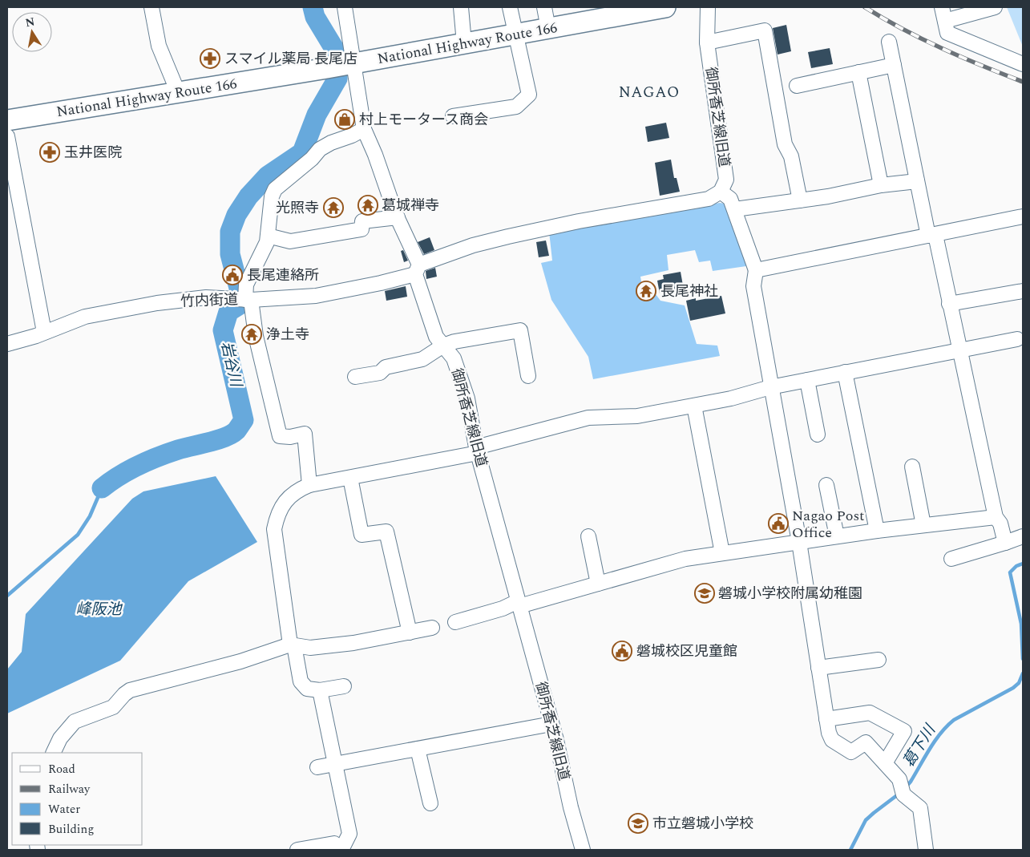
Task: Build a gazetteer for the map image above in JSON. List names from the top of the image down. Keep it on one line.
{"streets":{"highway":["National Highway Route 166"],"street":["御所香芝線旧道","竹内街道"]},"crossings":[["National Highway Route 166","御所香芝線旧道"],["御所香芝線旧道","竹内街道"]],"districts":["NAGAO"],"water":["岩谷川","峰阪池","葛下川"],"places":{"pharmacy":["スマイル薬局 長尾店","玉井医院"],"shop":["村上モータース商会"],"temple":["葛城禅寺","光照寺","長尾神社","浄土寺"],"public building":["長尾連絡所","Nagao Post Office","磐城校区児童館"],"school or university":["磐城小学校附属幼稚園","市立磐城小学校"]},"legend":["Road","Railway","Water","Building"],"north":"top"}
